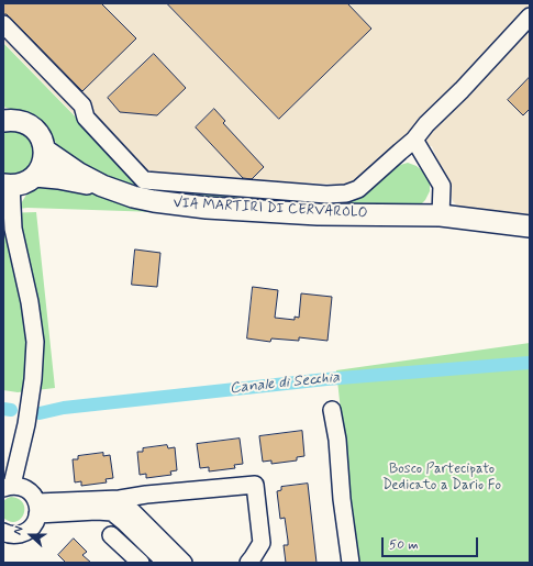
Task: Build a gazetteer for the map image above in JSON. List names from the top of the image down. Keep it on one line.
{"streets":{"main road":["VIA MARTIRI DI CERVAROLO"]},"water":["Canale di Secchia"],"parks":["Bosco Partecipato Dedicato a Dario Fo"],"scale_bar":"50 m","north":"left"}
